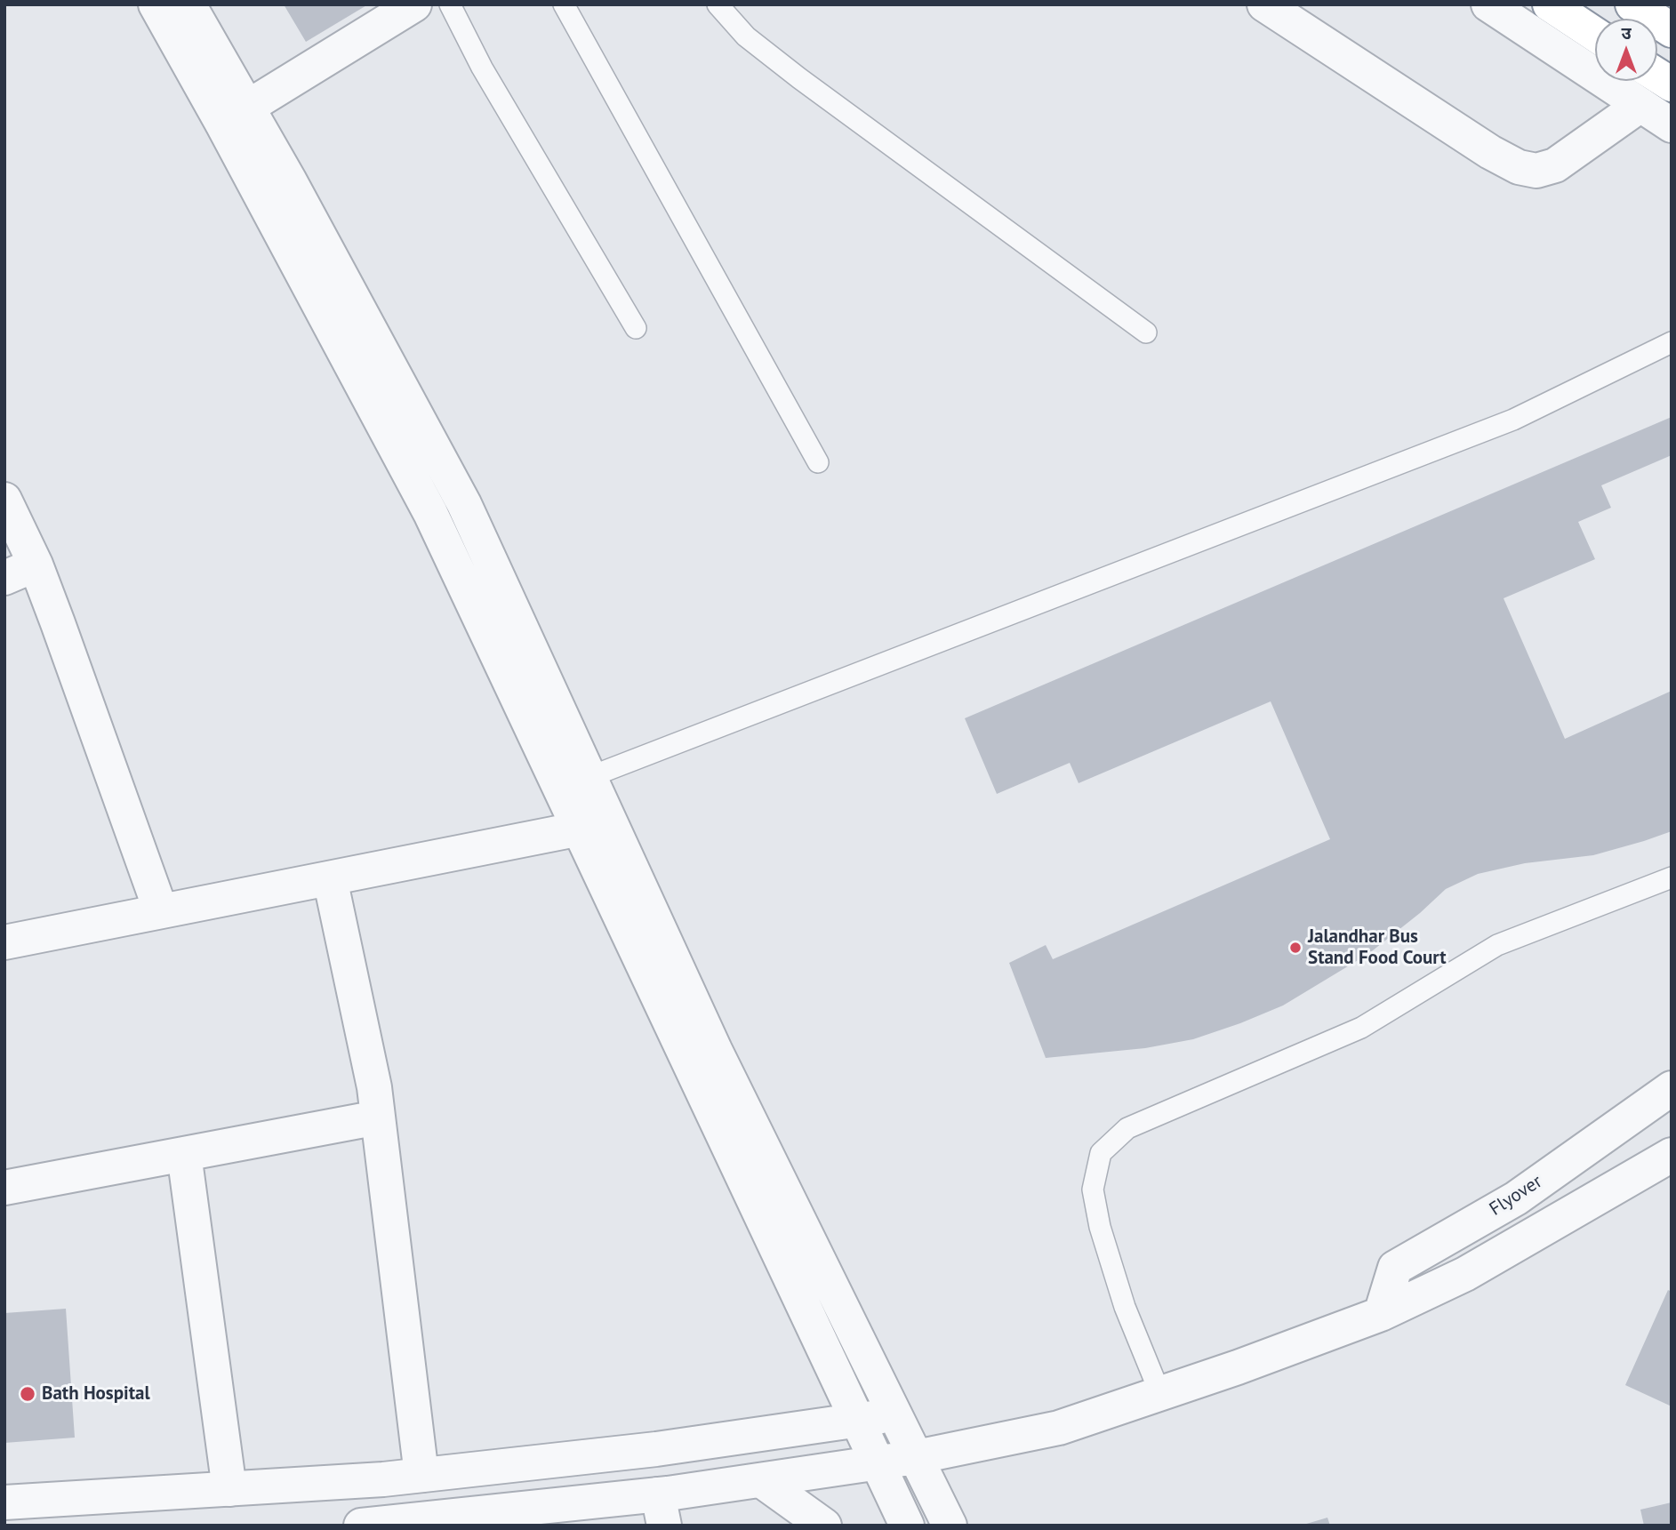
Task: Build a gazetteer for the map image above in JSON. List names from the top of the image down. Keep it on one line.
{"streets":{"street":["Flyover"]},"places":["Jalandhar Bus Stand Food Court","Bath Hospital"],"north":"top"}
